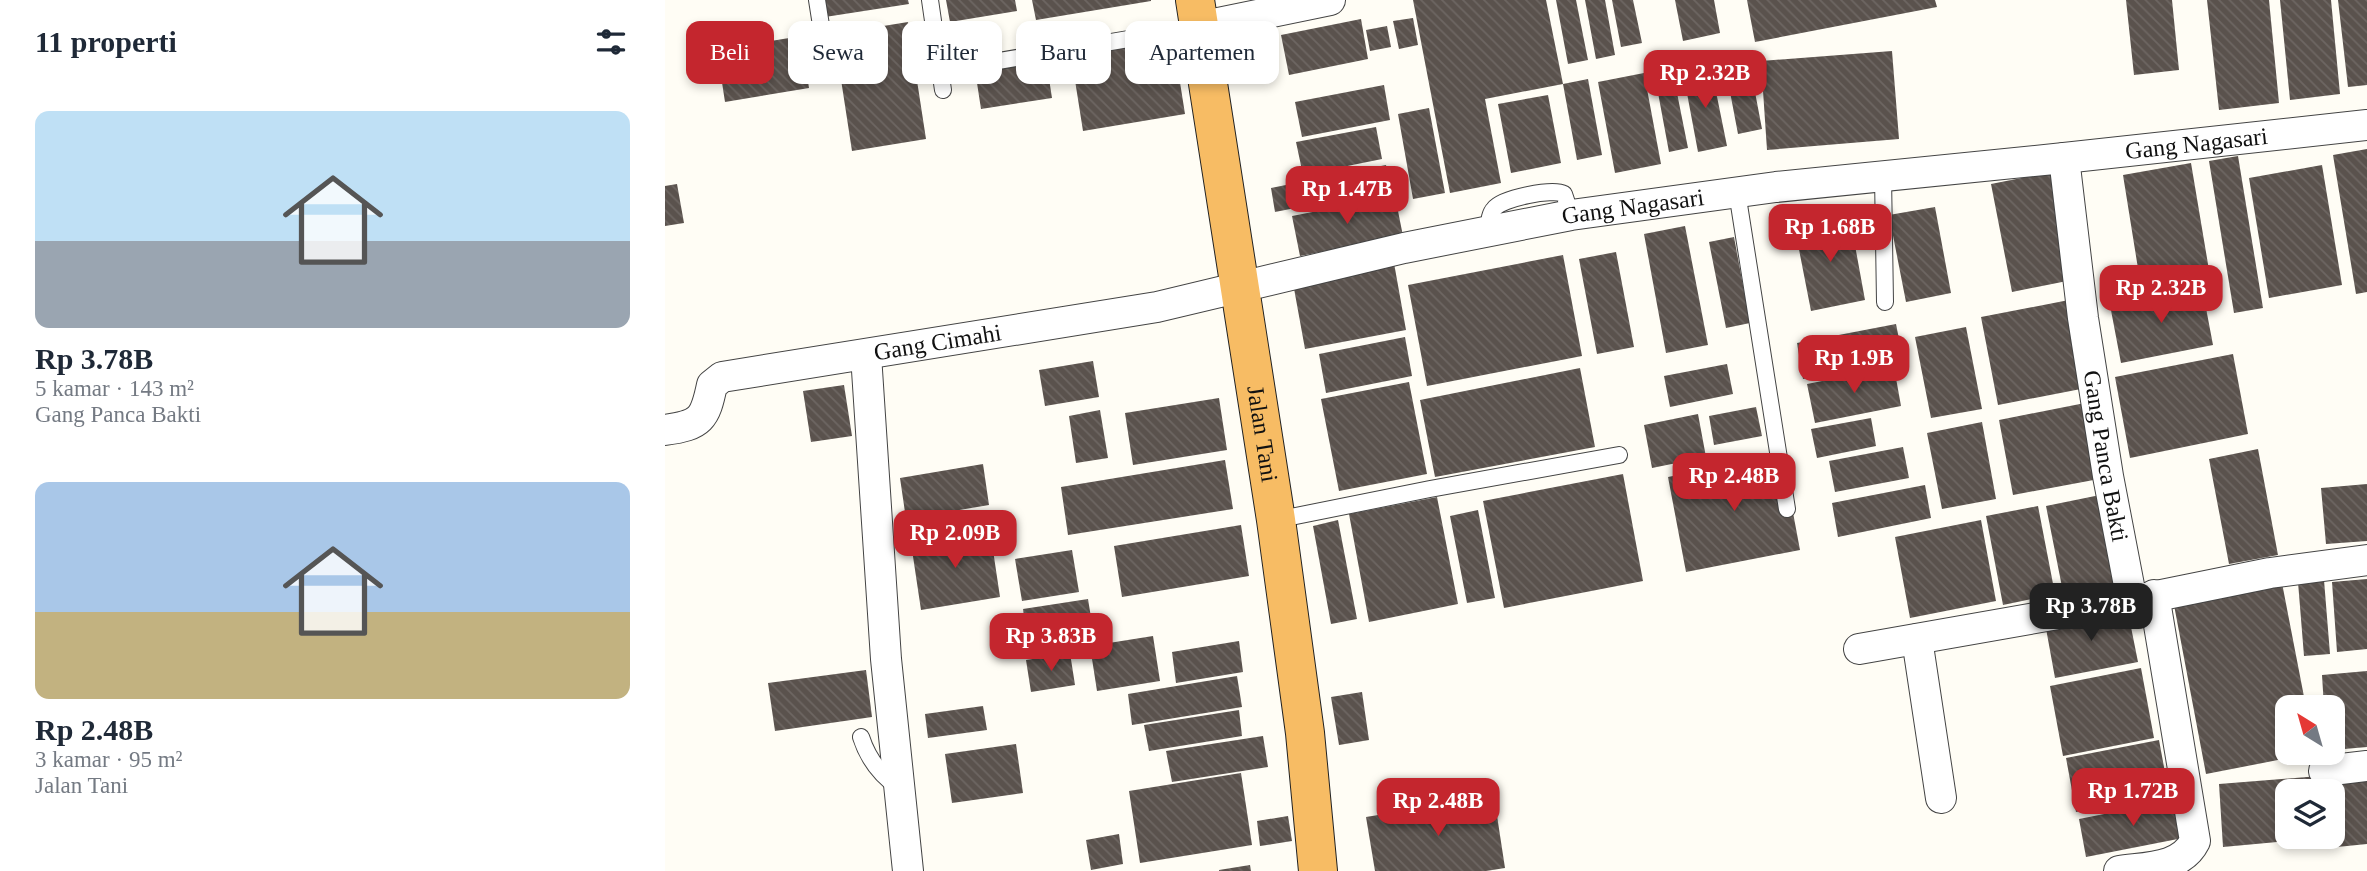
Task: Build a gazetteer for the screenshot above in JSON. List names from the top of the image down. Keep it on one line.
{"streets":{"highway":["Jalan Tani"],"street":["Gang Nagasari","Gang Cimahi","Gang Panca Bakti"]},"crossings":[["Gang Nagasari","Gang Cimahi"],["Gang Nagasari","Jalan Tani"],["Gang Nagasari","Gang Panca Bakti"],["Gang Cimahi","Jalan Tani"]],"north":"top left","page":{"heading":"11 properti","chip":["Beli","Sewa","Filter","Baru","Apartemen"],"price":["Rp 2.32B","Rp 1.47B","Rp 1.68B","Rp 2.32B","Rp 1.9B","Rp 2.48B","Rp 2.09B","Rp 3.78B","Rp 3.83B","Rp 1.72B","Rp 2.48B"],"list":[{"name":"Rp 3.78B","note":"5 kamar · 143 m² · Gang Panca Bakti"},{"name":"Rp 2.48B","note":"3 kamar · 95 m² · Jalan Tani"}]}}
